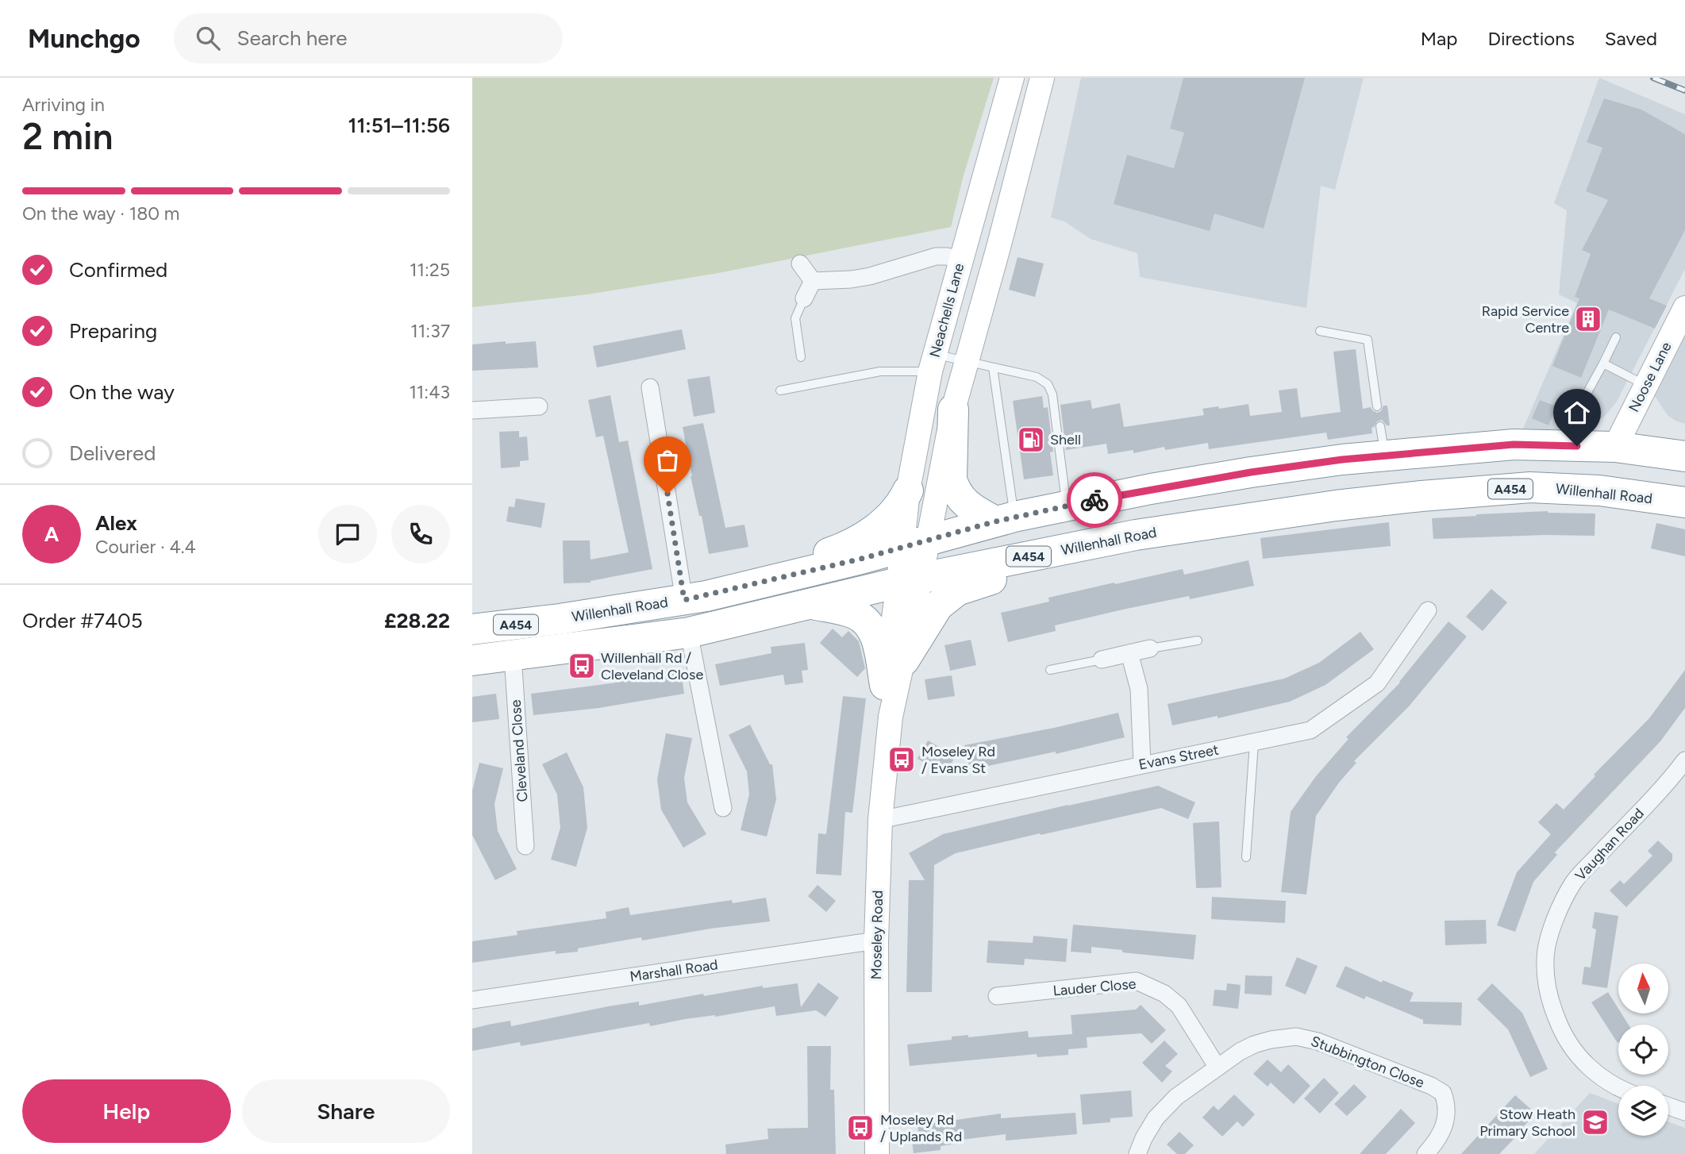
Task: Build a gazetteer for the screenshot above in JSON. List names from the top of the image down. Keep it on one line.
{"streets":{"highway":["A454","Willenhall Road"],"street":["Neachells Lane","Noose Lane","Cleveland Close","Evans Street","Vaughan Road","Moseley Road","Marshall Road","Lauder Close","Stubbington Close"]},"crossings":[["Neachells Lane","Willenhall Road"],["Neachells Lane","Moseley Road"],["Noose Lane","Willenhall Road"],["Willenhall Road","Cleveland Close"],["Willenhall Road","Moseley Road"],["Evans Street","Moseley Road"],["Moseley Road","Marshall Road"],["Lauder Close","Stubbington Close"]],"places":{"building":["Rapid Service Centre"],"fuel station":["Shell"],"bus stop":["Willenhall Rd / Cleveland Close","Moseley Rd / Evans St","Moseley Rd / Uplands Rd"],"school or university":["Stow Heath Primary School"]},"north":"top","page":{"header":"Munchgo","search":"Search here","nav":["Map","Directions","Saved"],"heading":["2 min","Arriving in","11:51–11:56"],"panel":["Alex","Courier · 4.4","Order #7405","£28.22"],"bar":"On the way · 180 m","list":[["Confirmed","11:25"],["Preparing","11:37"],["On the way","11:43"],"Delivered"],"round":"A","buttons":["Help","Share"]}}
